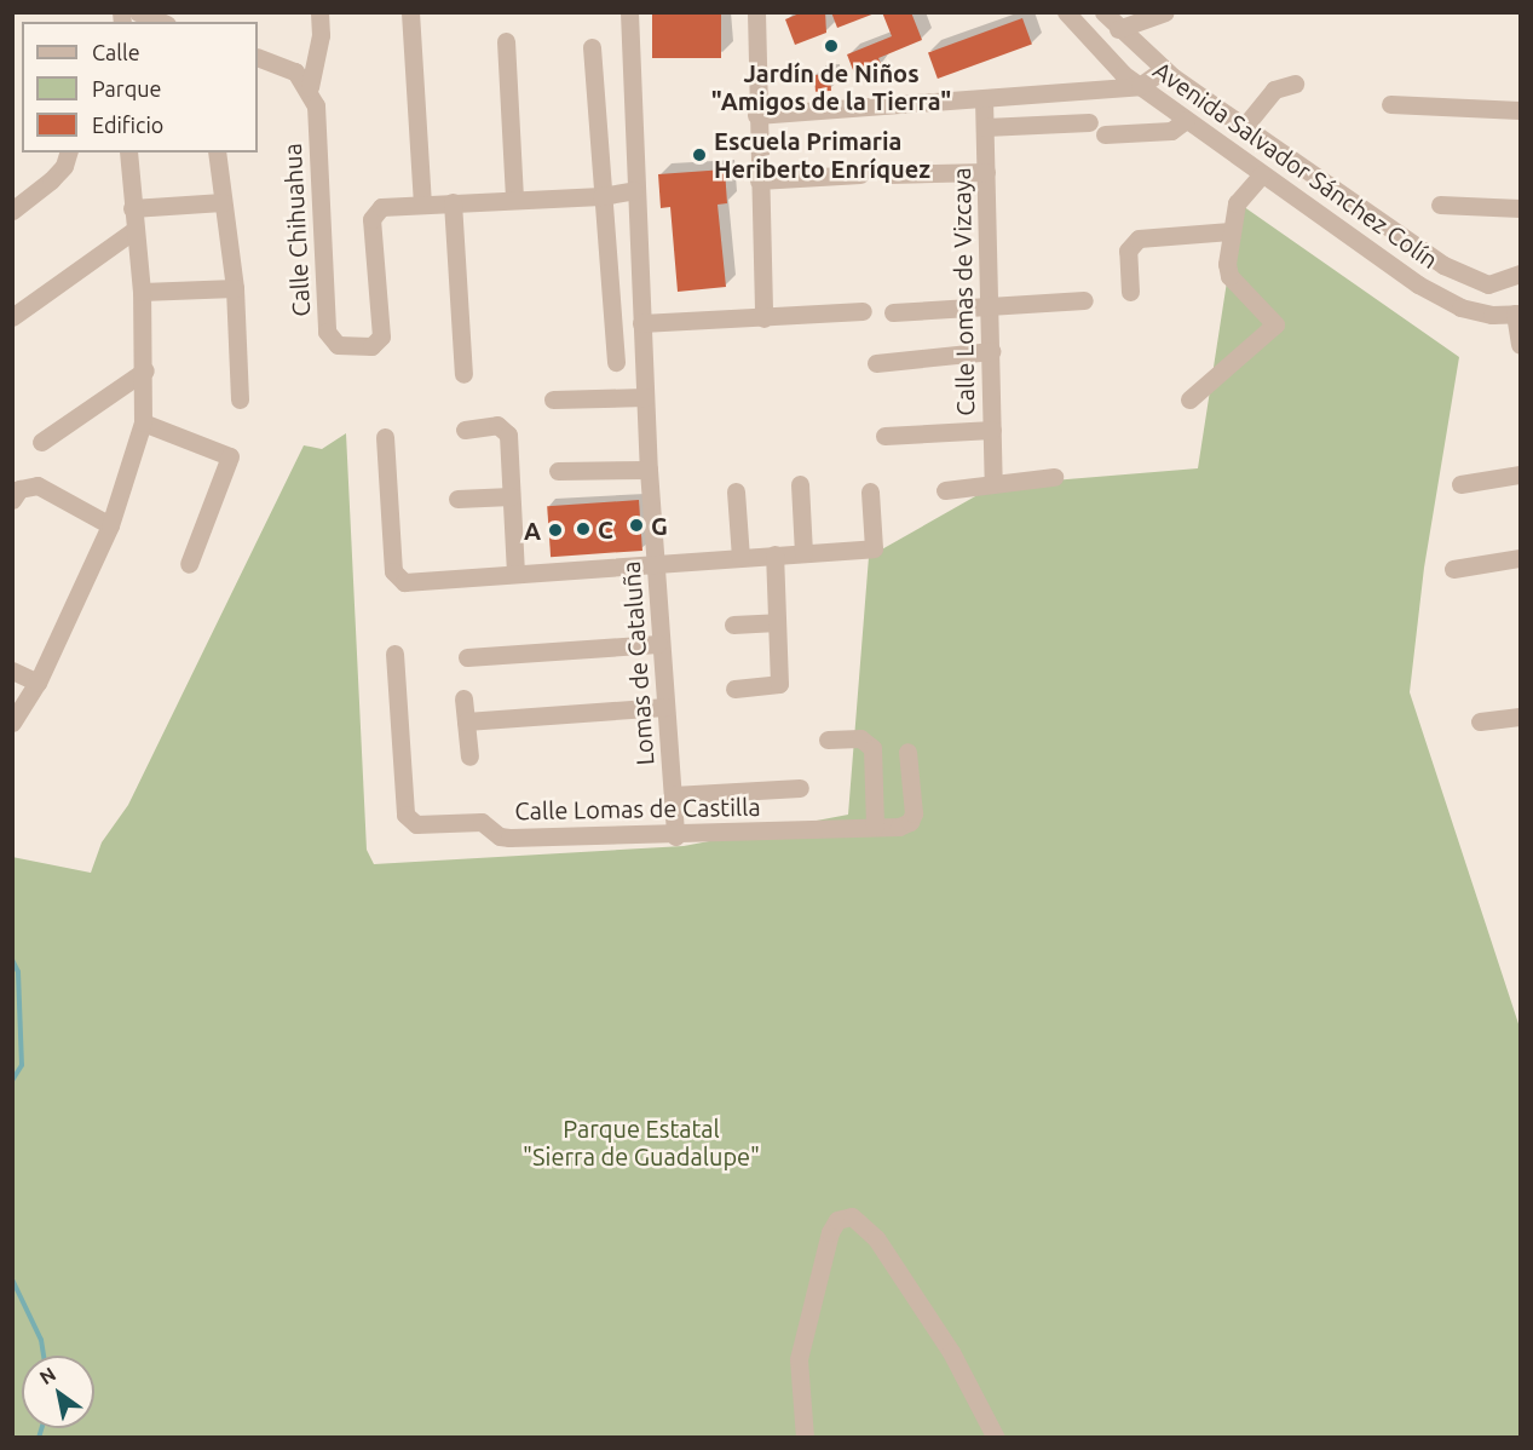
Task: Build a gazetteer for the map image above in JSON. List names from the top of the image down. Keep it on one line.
{"streets":{"street":["Avenida Salvador Sánchez Colín","Calle Chihuahua","Calle Lomas de Vizcaya","Lomas de Cataluña","Calle Lomas de Castilla"]},"crossings":[["Lomas de Cataluña","Calle Lomas de Castilla"]],"parks":["Parque Estatal \"Sierra de Guadalupe\""],"places":["Jardín de Niños \"Amigos de la Tierra\"","Escuela Primaria Heriberto Enríquez","G","C","A"],"legend":["Calle","Parque","Edificio"],"north":"top left"}
